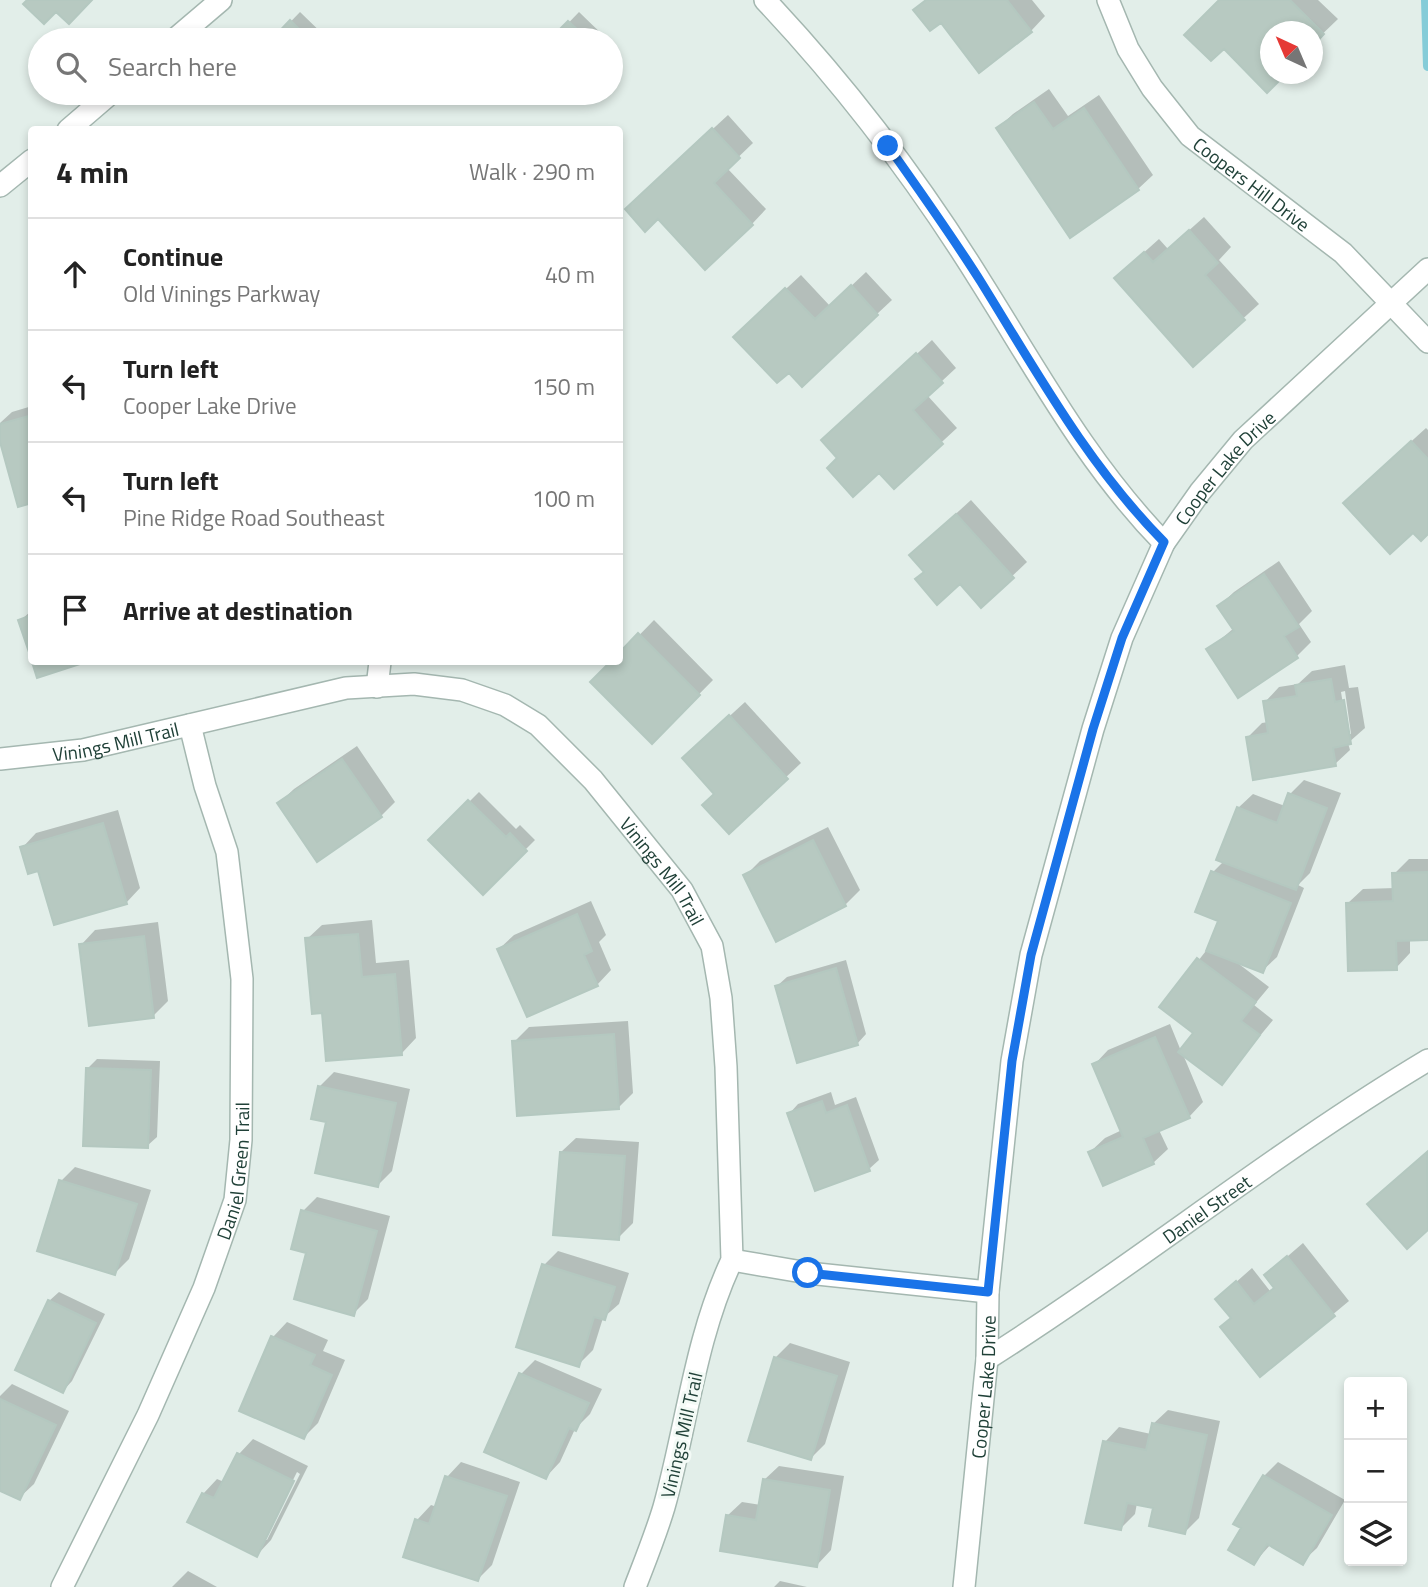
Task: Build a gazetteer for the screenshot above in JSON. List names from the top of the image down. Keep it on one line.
{"streets":{"street":["Coopers Hill Drive","Cooper Lake Drive","Vinings Mill Trail","Daniel Green Trail","Daniel Street"]},"crossings":[["Coopers Hill Drive","Cooper Lake Drive"],["Cooper Lake Drive","Daniel Street"],["Vinings Mill Trail","Daniel Green Trail"]],"north":"top left","page":{"search":"Search here","heading":["4 min","Walk · 290 m"],"list":[["Continue","Old Vinings Parkway","40 m"],["Turn left","Cooper Lake Drive","150 m"],["Turn left","Pine Ridge Road Southeast","100 m"],"Arrive at destination"],"map_buttons":["+","−"]}}
